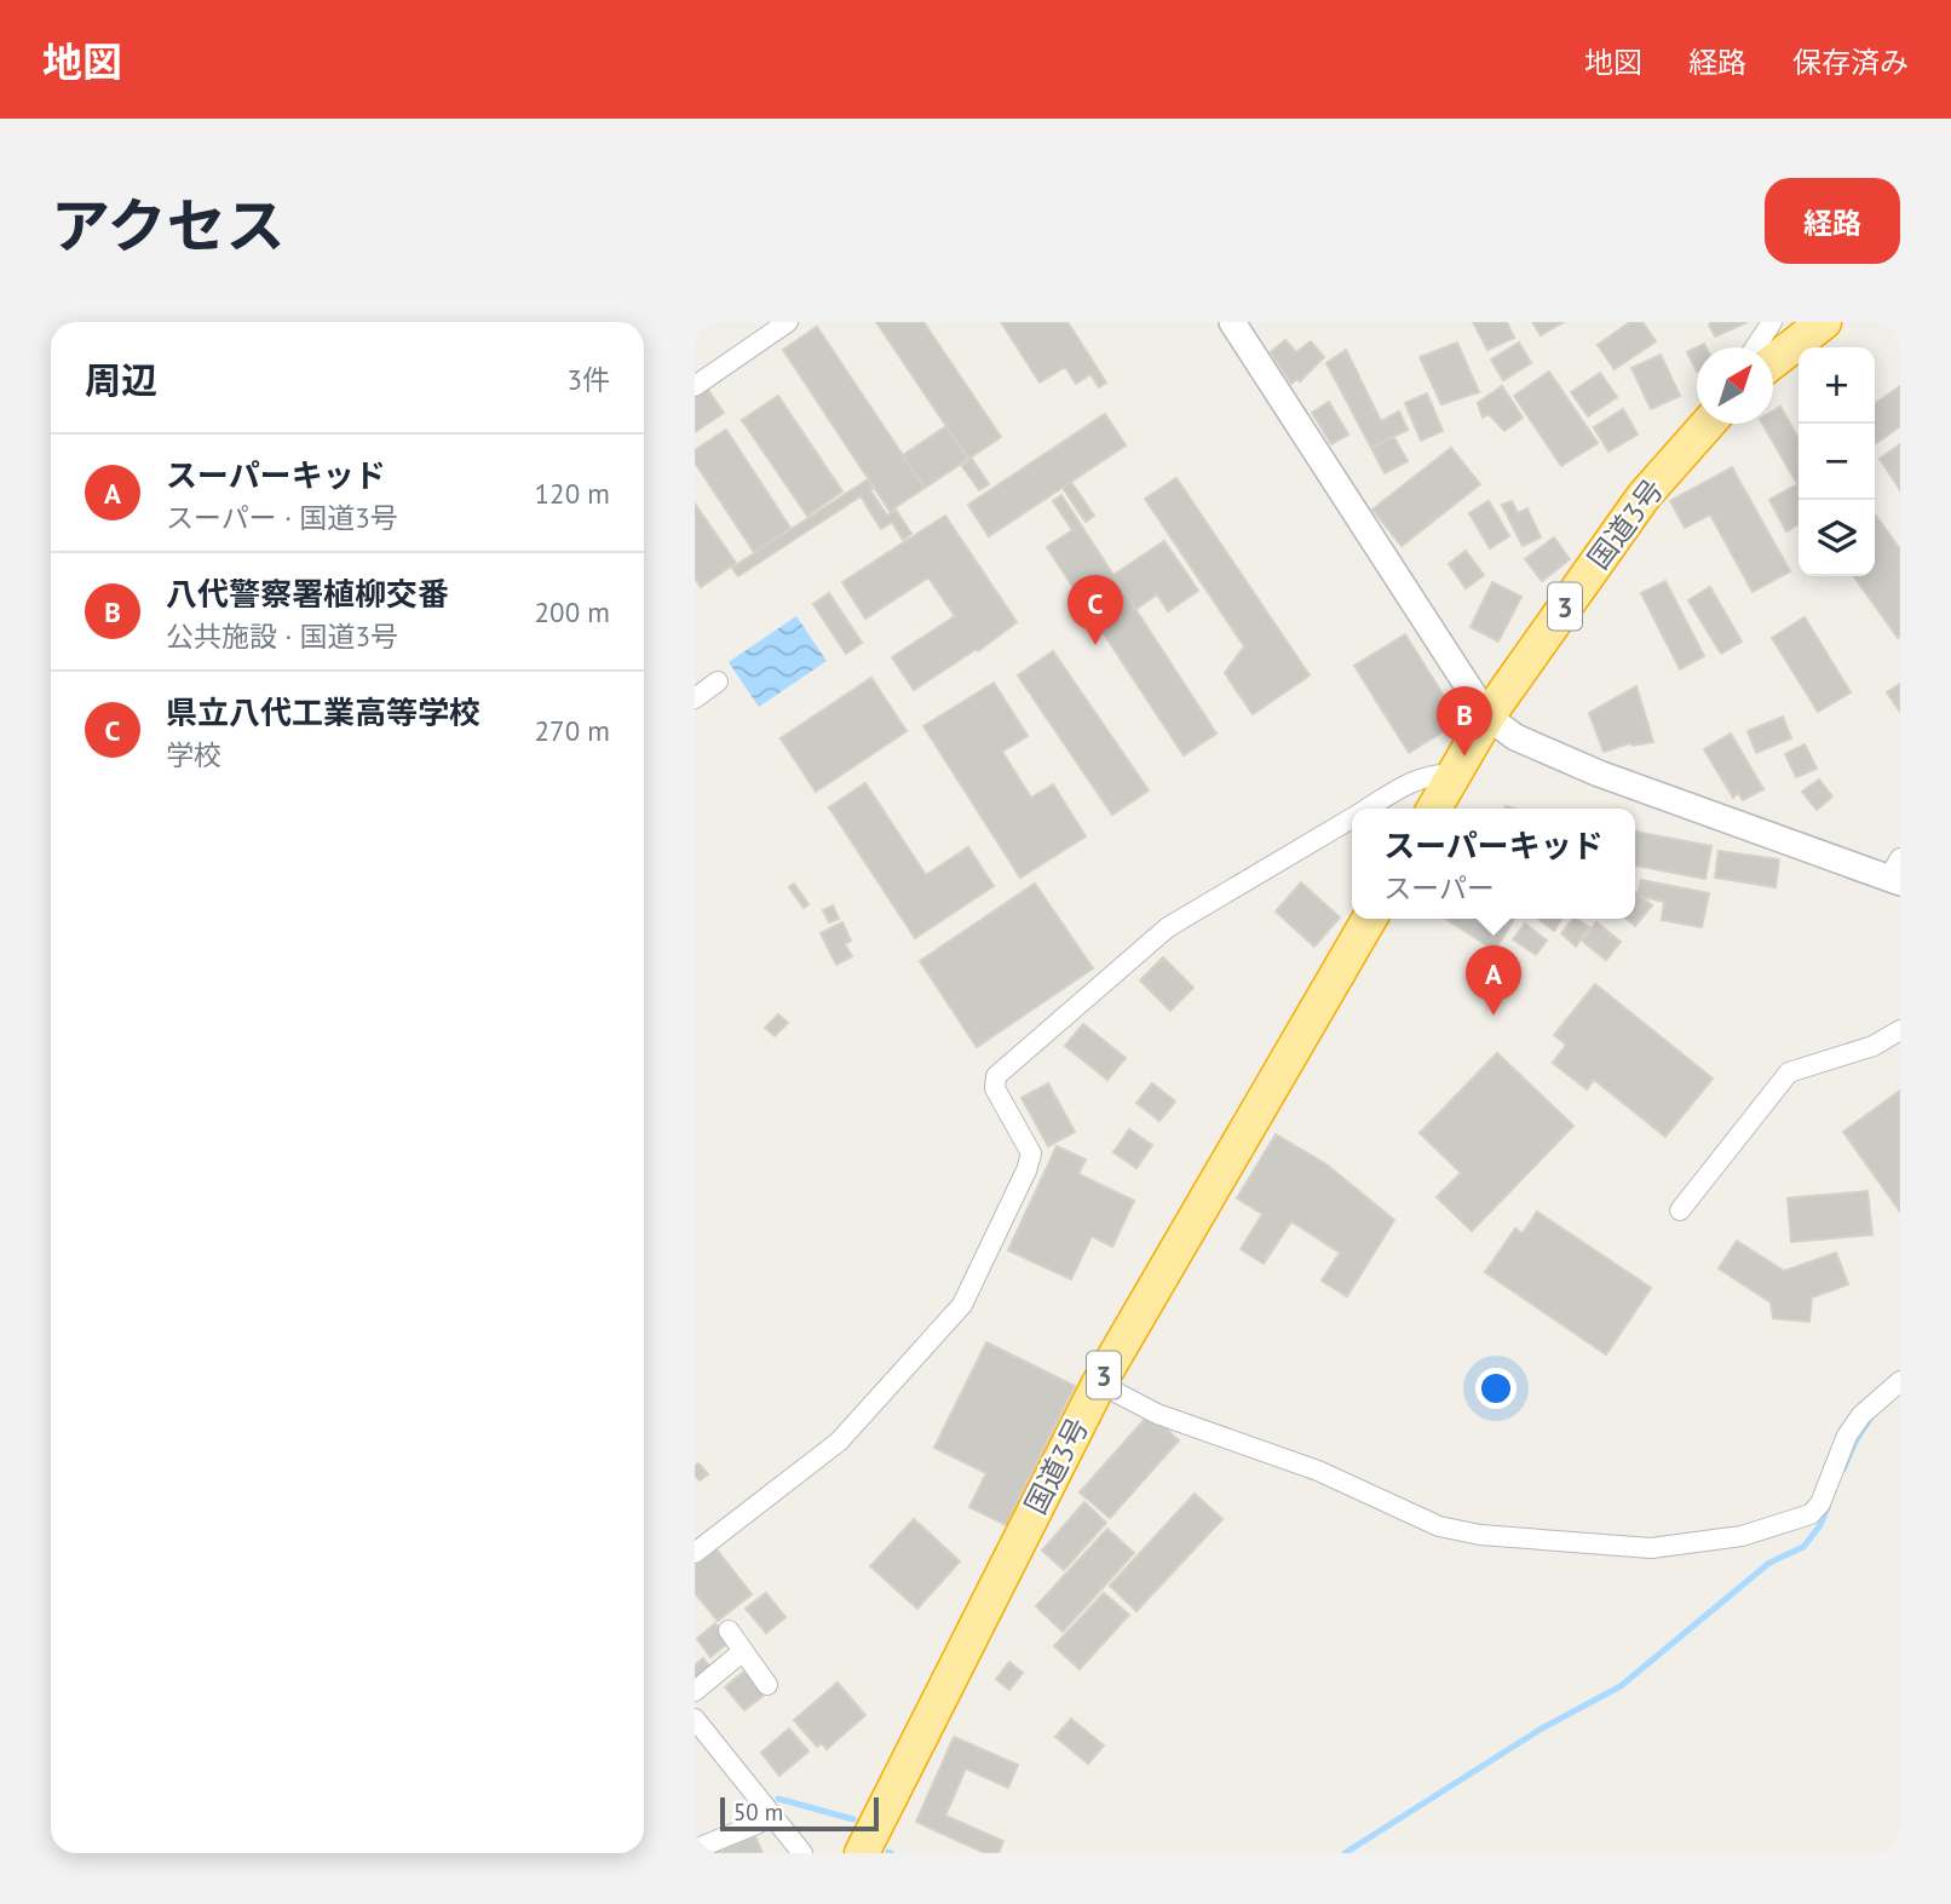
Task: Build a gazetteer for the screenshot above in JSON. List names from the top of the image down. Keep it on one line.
{"streets":{"highway":["国道3号","3"]},"scale_bar":"50 m","north":"top right","page":{"header":"地図","nav":["地図","経路","保存済み"],"title":"アクセス","buttons":"経路","heading":["周辺","3件"],"map_buttons":["+","−"],"list":[{"mark":"A","name":"スーパーキッド","note":"スーパー · 国道3号","value":"120 m"},{"mark":"B","name":"八代警察署植柳交番","note":"公共施設 · 国道3号","value":"200 m"},{"mark":"C","name":"県立八代工業高等学校","note":"学校","value":"270 m"}],"pins":["C","B","A"],"popup":["スーパーキッド","スーパー"],"scale":"50 m"}}
